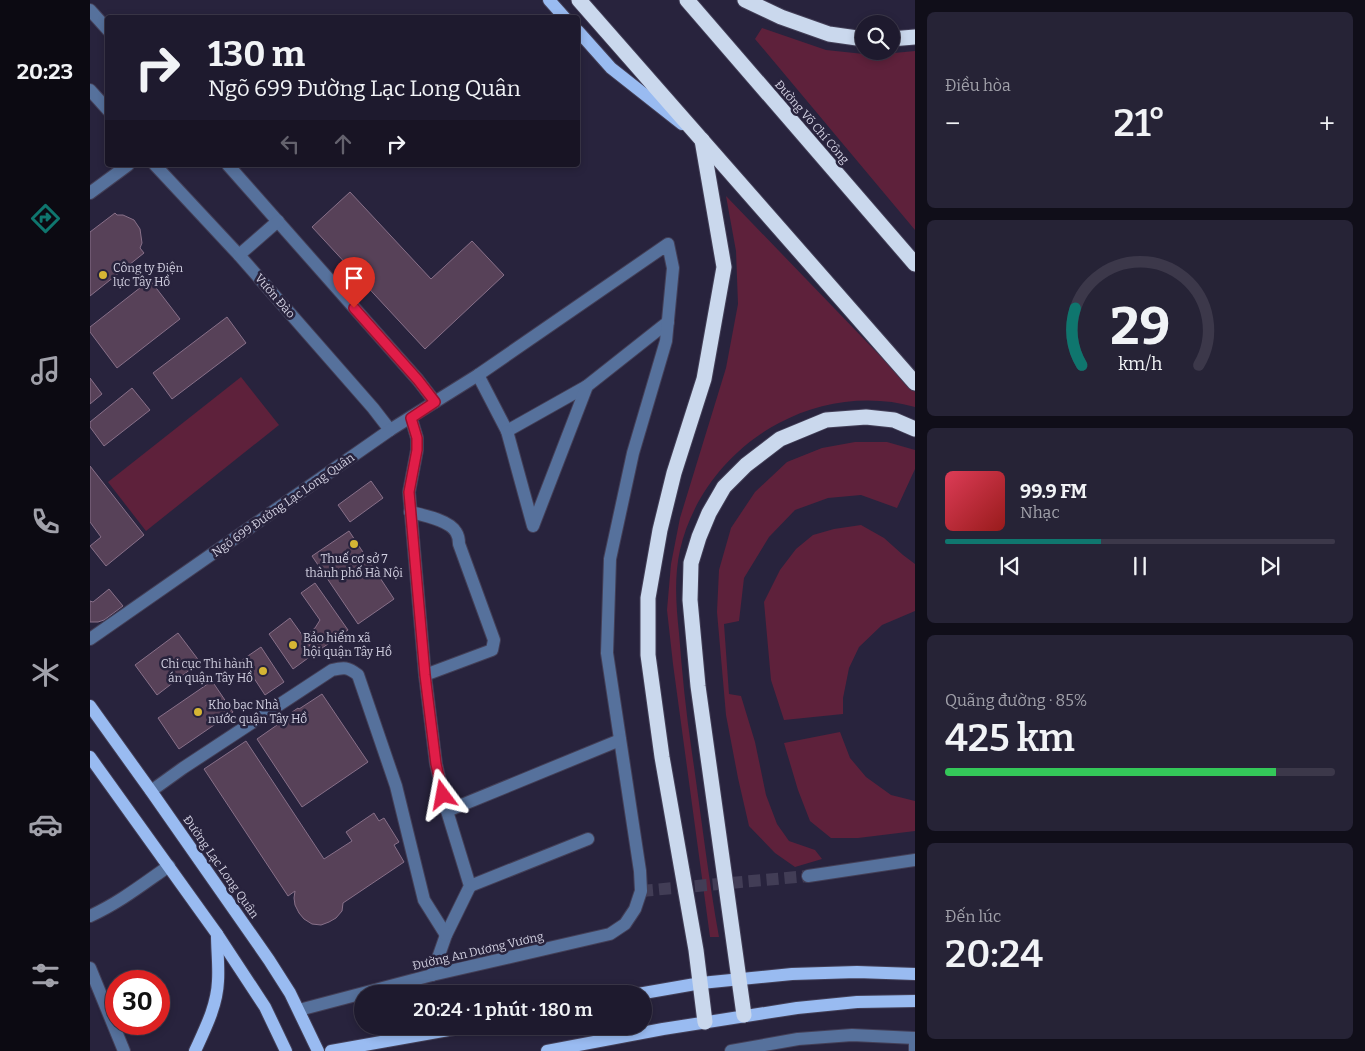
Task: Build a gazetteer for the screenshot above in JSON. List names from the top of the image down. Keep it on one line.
{"streets":{"highway":["Đường Võ Chí Công"],"main road":["Đường Lạc Long Quân"],"street":["Vườn Đào","Ngõ 699 Đường Lạc Long Quân","Đường An Dương Vương"]},"crossings":[["Vườn Đào","Ngõ 699 Đường Lạc Long Quân"],["Đường Lạc Long Quân","Đường An Dương Vương"]],"places":["Công ty Điện lực Tây Hồ","Thuế cơ sở 7 thành phố Hà Nội","Bảo hiểm xã hội quận Tây Hồ","Chi cục Thi hành án quận Tây Hồ","Kho bạc Nhà nước quận Tây Hồ"],"page":{"tabs":"20:23","tile":["Điều hòa",["Quãng đường · 85%","425 km"],["Đến lúc","20:24"]],"turn":["130 m","Ngõ 699 Đường Lạc Long Quân"],"heat":["−","21°","+"],"song":["99.9 FM","Nhạc"],"limit":"30","trip":"20:24 · 1 phút · 180 m","gauge":["29","km/h"]}}
